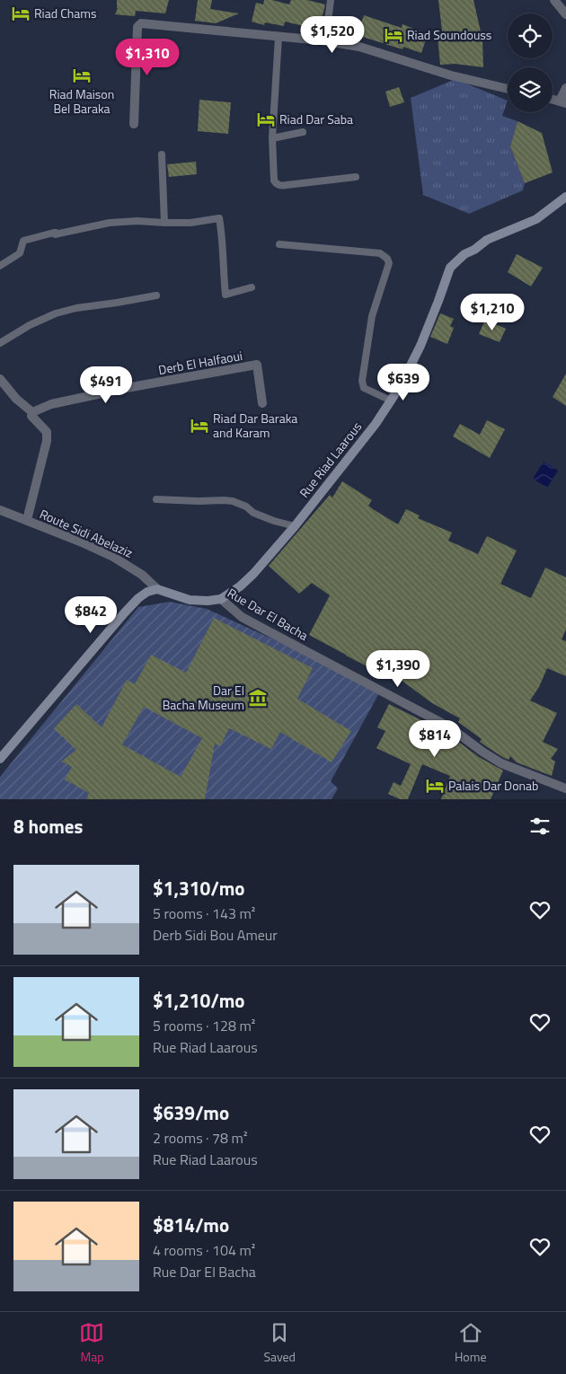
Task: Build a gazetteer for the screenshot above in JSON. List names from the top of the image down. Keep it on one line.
{"streets":{"street":["Derb El Halfaoui","Rue Riad Laarous","Route Sidi Abelaziz","Rue Dar El Bacha"]},"crossings":[["Rue Riad Laarous","Rue Dar El Bacha"],["Route Sidi Abelaziz","Rue Dar El Bacha"]],"places":{"hotel":["Riad Chams","Riad Soundouss","Riad Maison Bel Baraka","Riad Dar Saba","Riad Dar Baraka and Karam","Palais Dar Donab"],"museum":["Dar El Bacha Museum"]},"page":{"price":["$1,520","$1,310","$1,210","$639","$491","$842","$1,390","$814"],"heading":"8 homes","list":[{"name":"$1,310/mo","note":"5 rooms · 143 m² · Derb Sidi Bou Ameur"},{"name":"$1,210/mo","note":"5 rooms · 128 m² · Rue Riad Laarous"},{"name":"$639/mo","note":"2 rooms · 78 m² · Rue Riad Laarous"},{"name":"$814/mo","note":"4 rooms · 104 m² · Rue Dar El Bacha"}],"tabs":["Map","Saved","Home"]}}
